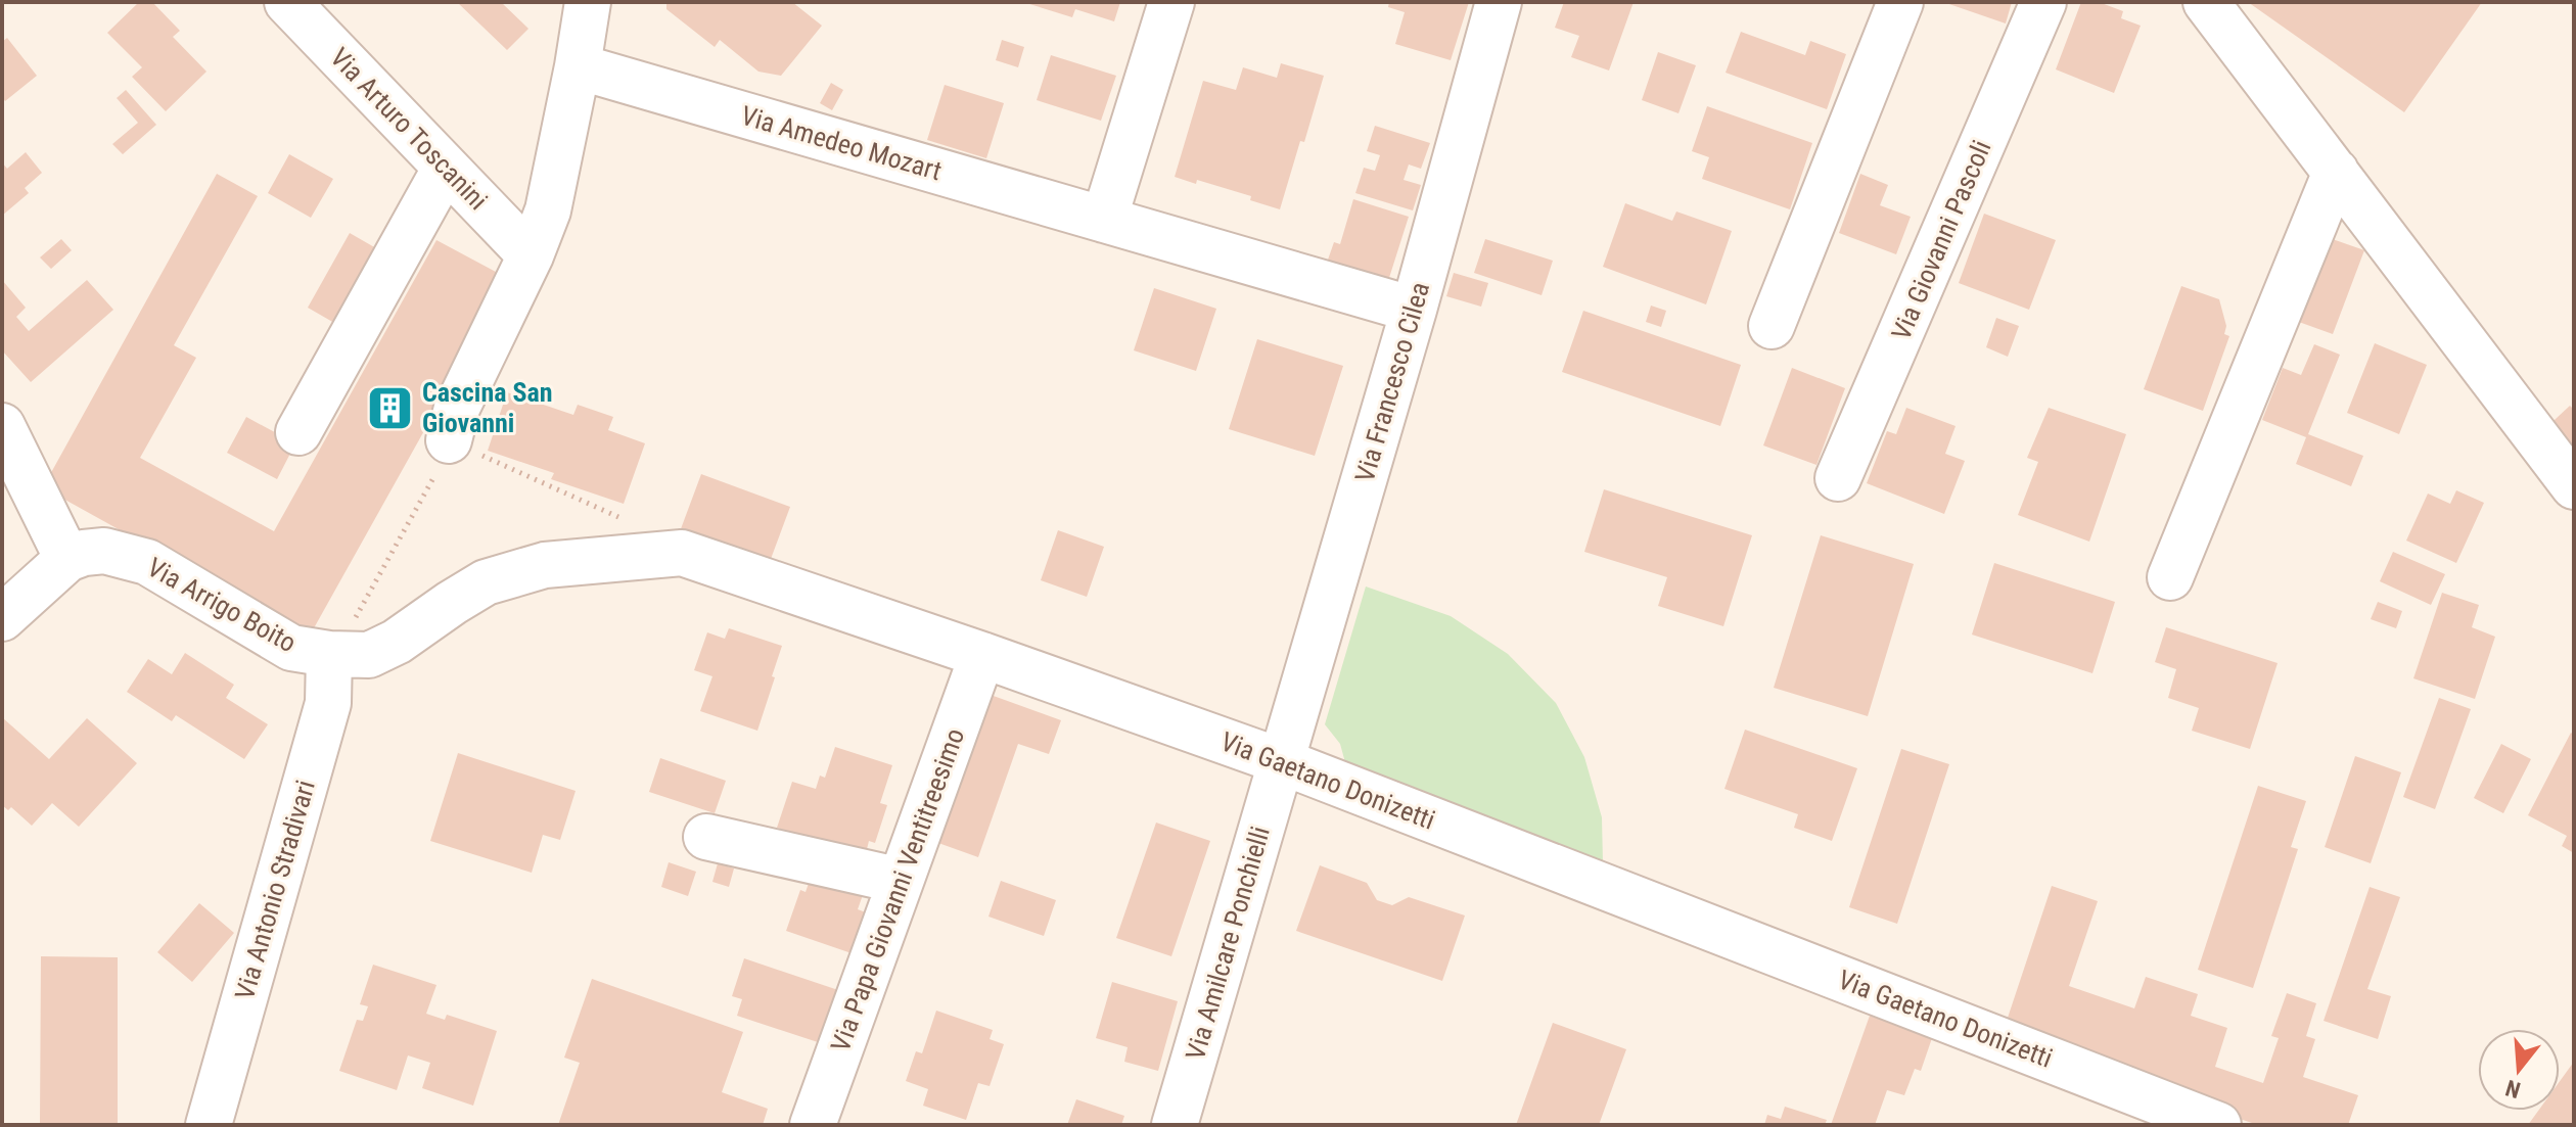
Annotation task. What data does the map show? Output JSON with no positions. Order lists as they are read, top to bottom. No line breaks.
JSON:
{"streets":{"street":["Via Arturo Toscanini","Via Amedeo Mozart","Via Giovanni Pascoli","Via Francesco Cilea","Via Arrigo Boito","Via Gaetano Donizetti","Via Antonio Stradivari","Via Papa Giovanni Ventitreesimo","Via Amilcare Ponchielli"]},"crossings":[["Via Amedeo Mozart","Via Francesco Cilea"],["Via Francesco Cilea","Via Gaetano Donizetti"],["Via Francesco Cilea","Via Amilcare Ponchielli"],["Via Arrigo Boito","Via Gaetano Donizetti"],["Via Arrigo Boito","Via Antonio Stradivari"],["Via Gaetano Donizetti","Via Antonio Stradivari"],["Via Gaetano Donizetti","Via Papa Giovanni Ventitreesimo"],["Via Gaetano Donizetti","Via Amilcare Ponchielli"]],"places":{"building":["Cascina San Giovanni"]},"north":"bottom"}
